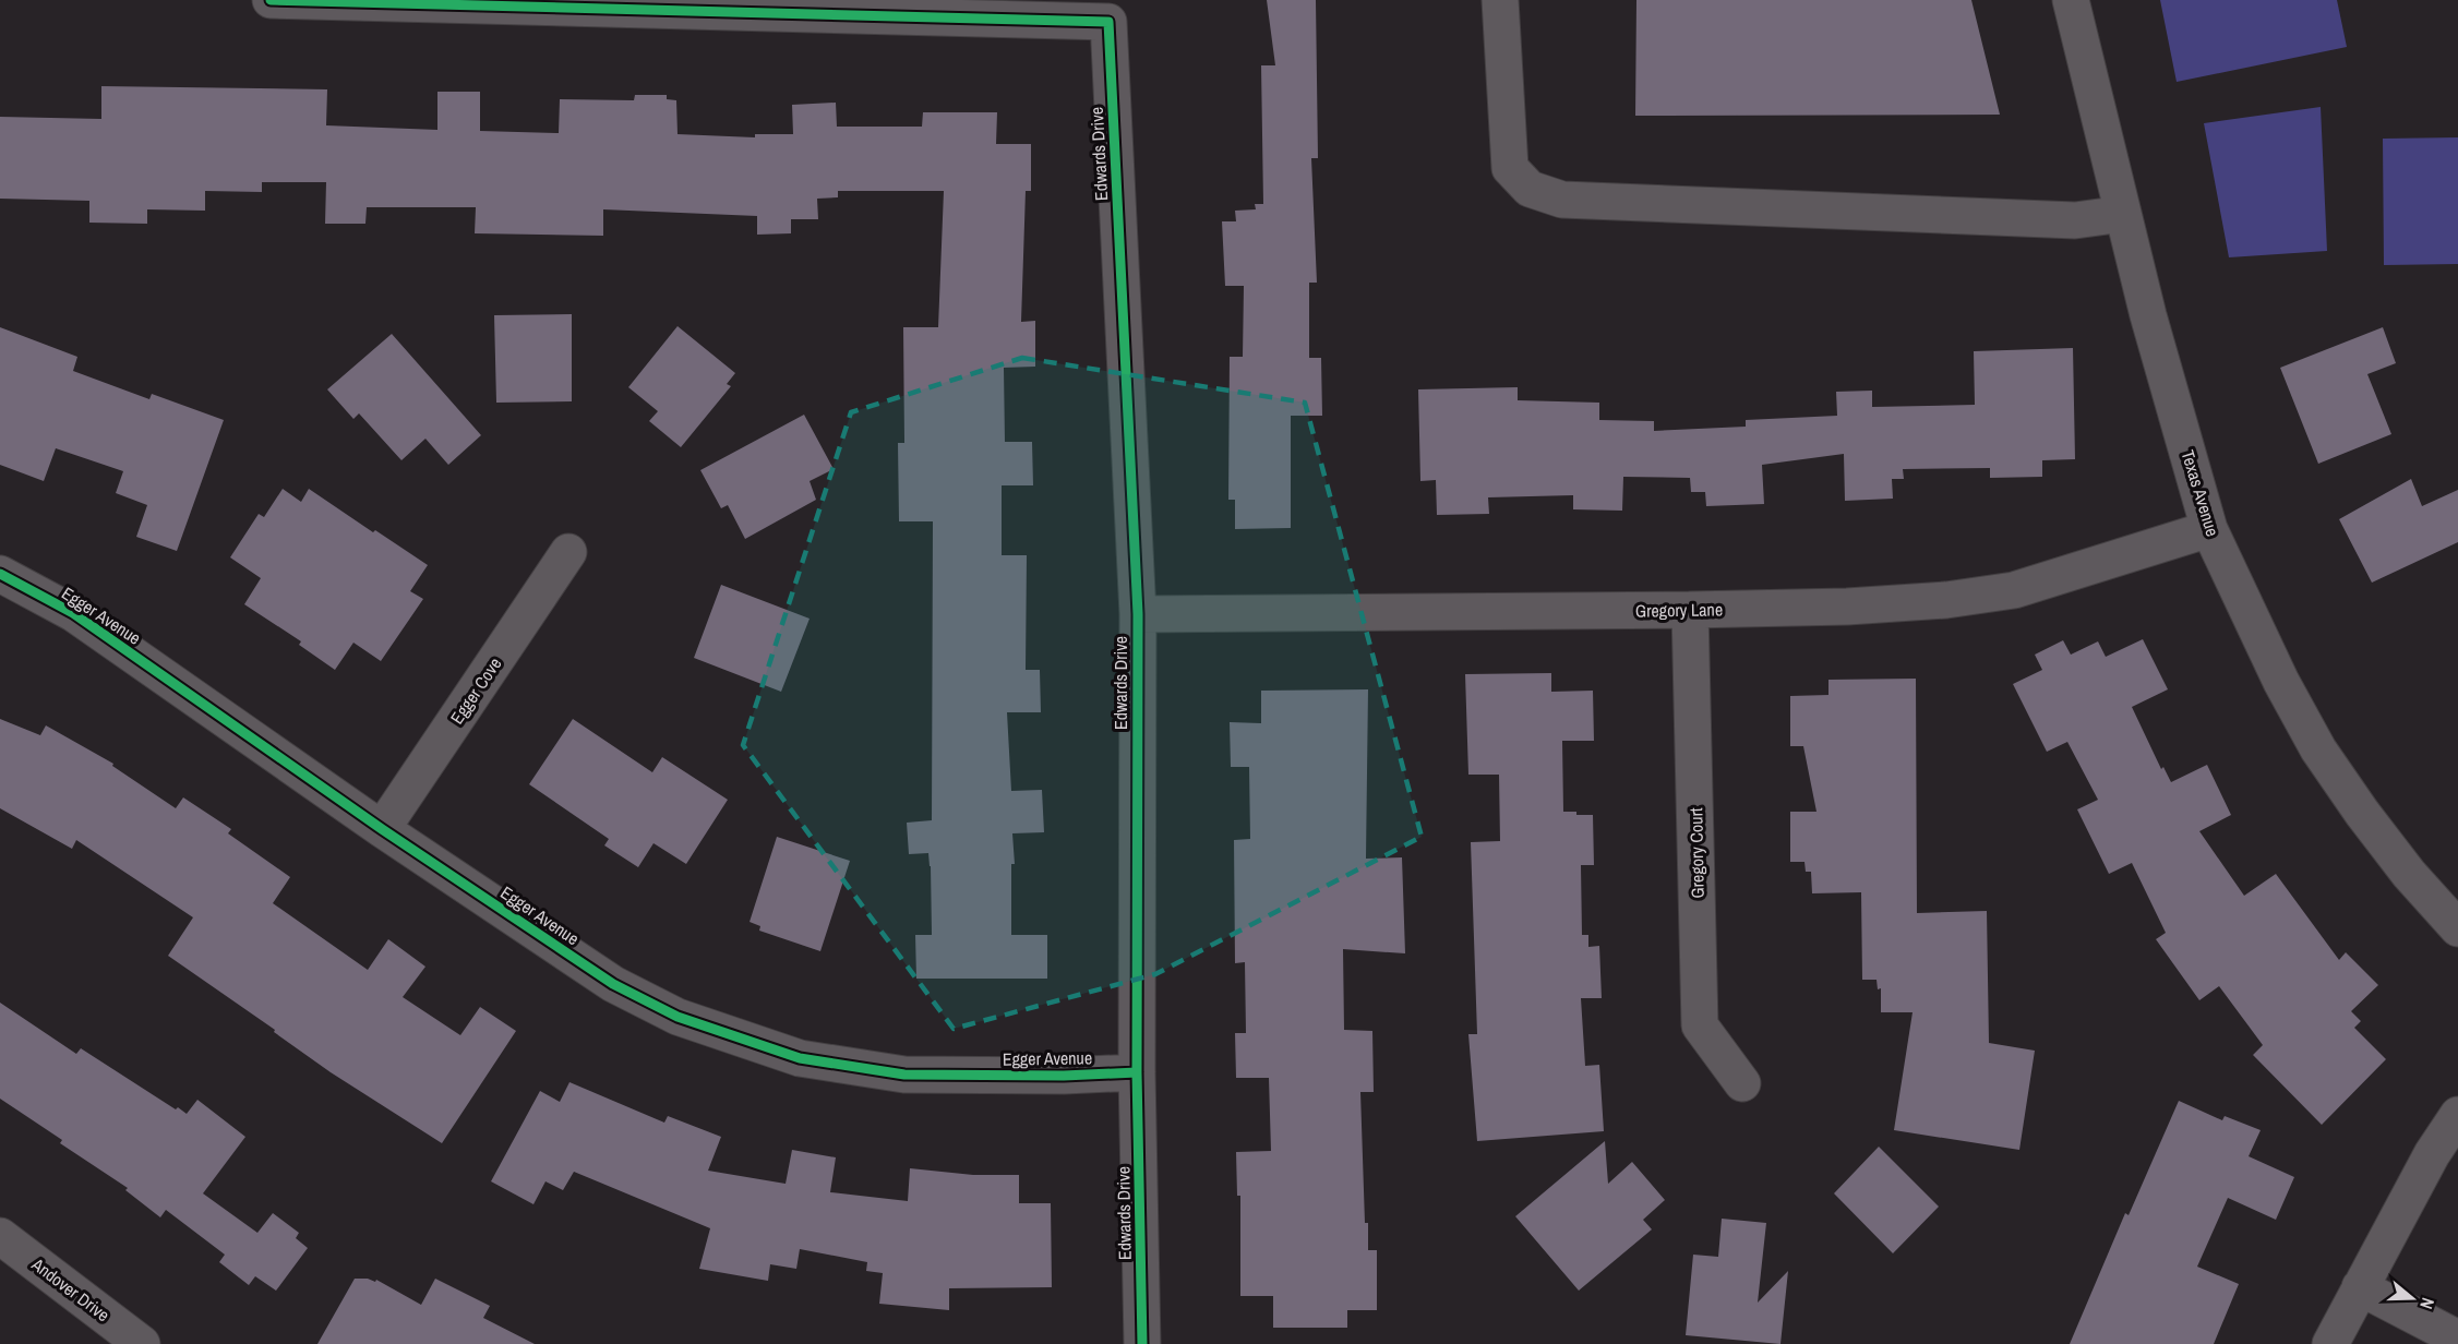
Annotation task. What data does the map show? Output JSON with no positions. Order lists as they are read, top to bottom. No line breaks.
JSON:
{"streets":{"street":["Edwards Drive","Texas Avenue","Gregory Lane","Egger Avenue","Egger Cove","Gregory Court","Andover Drive"]},"crossings":[["Edwards Drive","Gregory Lane"],["Edwards Drive","Egger Avenue"],["Texas Avenue","Gregory Lane"],["Gregory Lane","Gregory Court"],["Egger Avenue","Egger Cove"]],"north":"right"}
